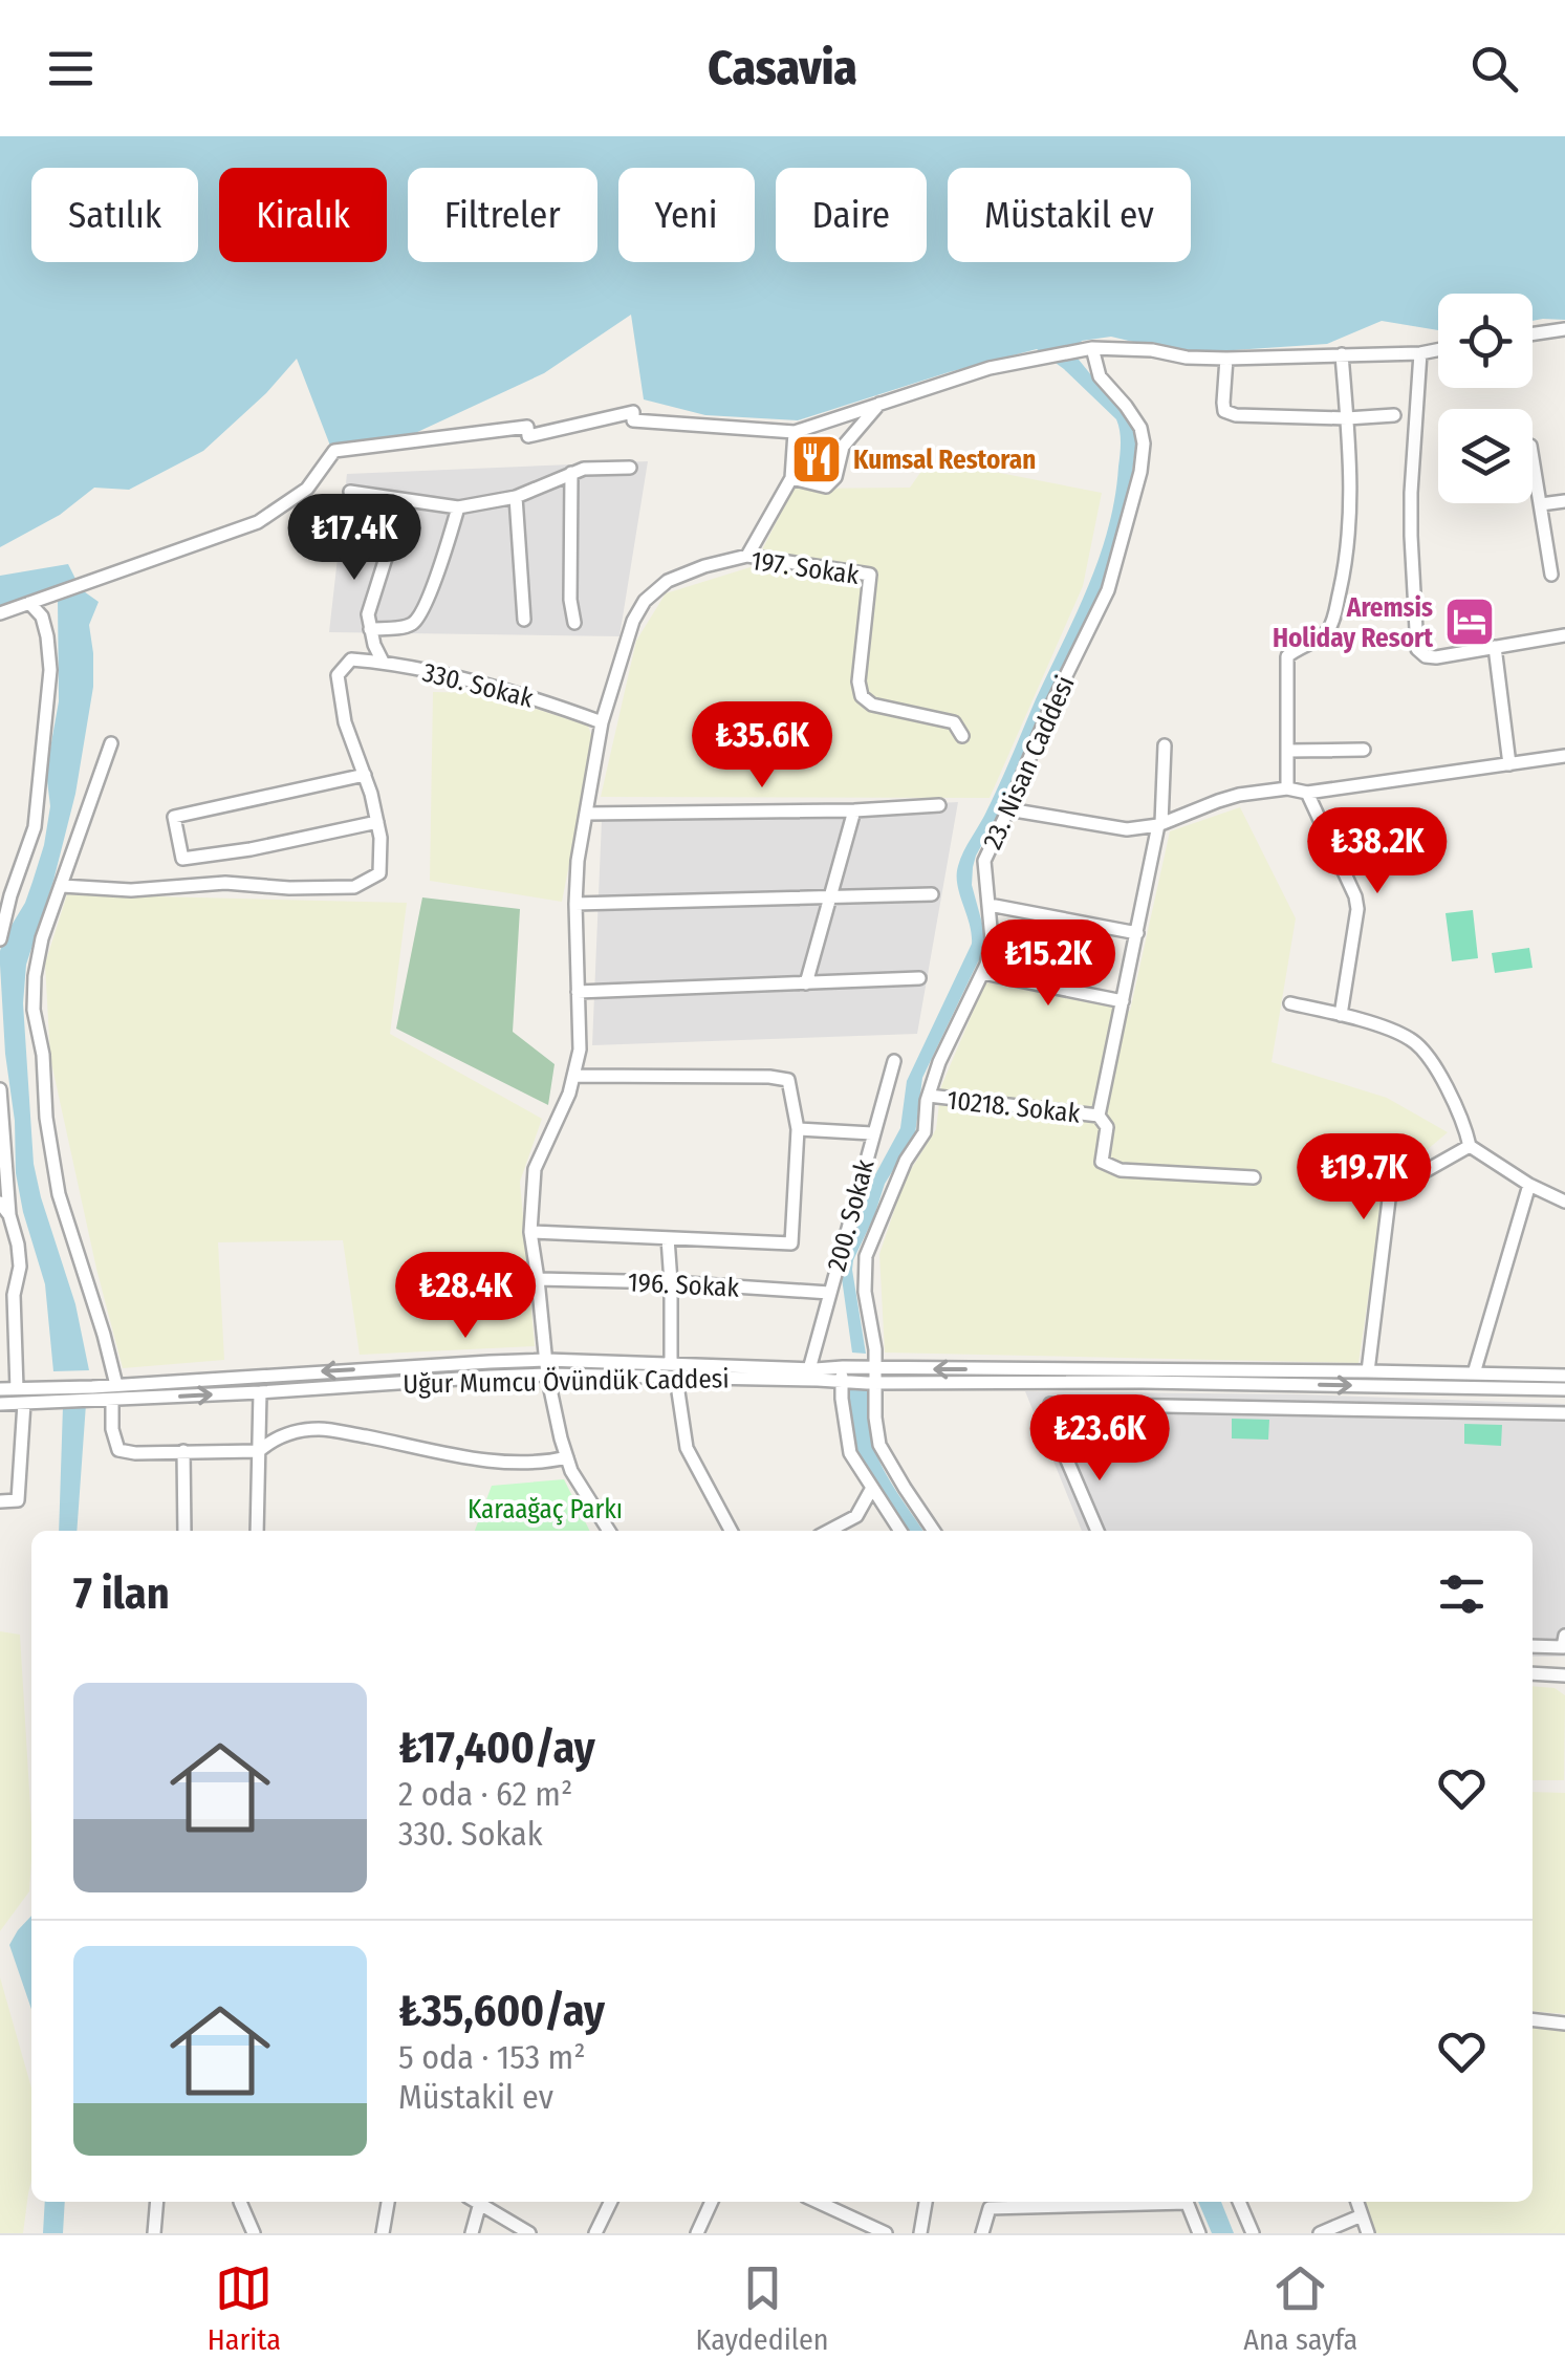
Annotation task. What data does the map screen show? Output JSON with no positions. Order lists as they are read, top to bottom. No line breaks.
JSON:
{"streets":{"street":["197. Sokak","330. Sokak","23. Nisan Caddesi","10218. Sokak","200. Sokak","196. Sokak","Uğur Mumcu Övündük Caddesi"]},"crossings":[["197. Sokak","330. Sokak"],["23. Nisan Caddesi","10218. Sokak"],["200. Sokak","196. Sokak"],["200. Sokak","Uğur Mumcu Övündük Caddesi"]],"parks":["Karaağaç Parkı"],"places":{"restaurant":["Kumsal Restoran"],"hotel":["Aremsis Holiday Resort"]},"page":{"header":"Casavia","chip":["Satılık","Kiralık","Filtreler","Yeni","Daire","Müstakil ev"],"price":["₺17.4K","₺35.6K","₺38.2K","₺15.2K","₺19.7K","₺28.4K","₺23.6K"],"heading":"7 ilan","list":[{"name":"₺17,400/ay","note":"2 oda · 62 m² · 330. Sokak"},{"name":"₺35,600/ay","note":"5 oda · 153 m² · Müstakil ev"}],"tabs":["Harita","Kaydedilen","Ana sayfa"]}}
